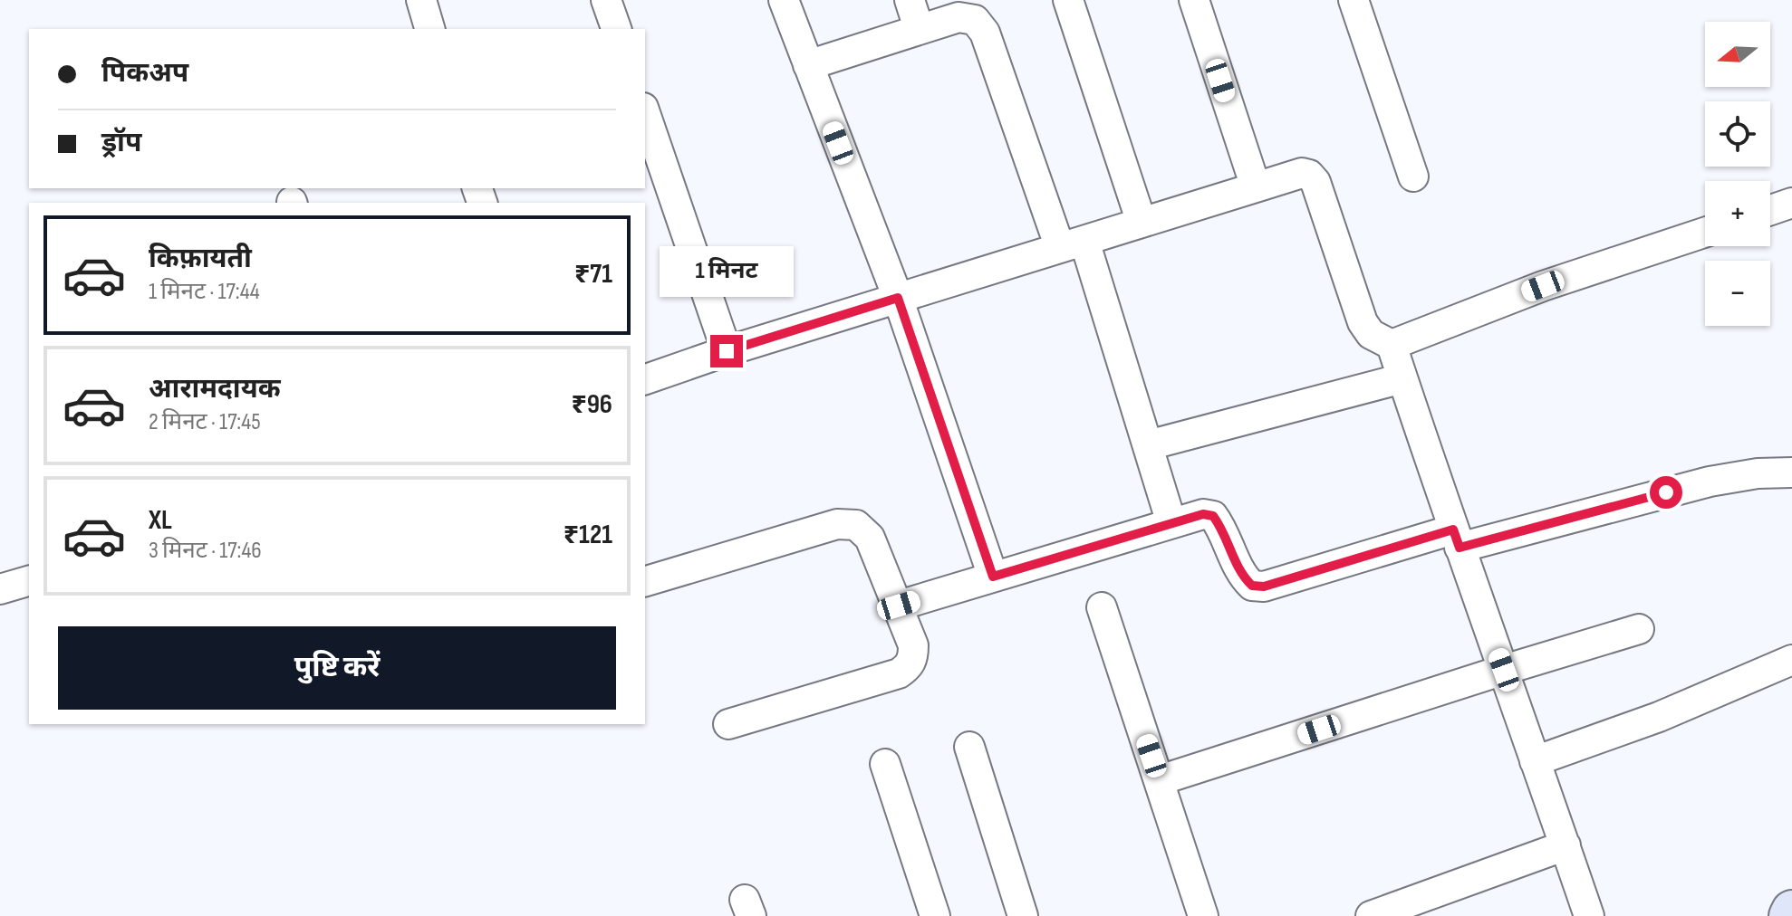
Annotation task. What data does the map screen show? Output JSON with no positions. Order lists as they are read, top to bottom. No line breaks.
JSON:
{"north":"left","page":{"map_buttons":["+","−"],"banner":["पिकअप","ड्रॉप"],"list":[{"name":"किफ़ायती","note":"1 मिनट · 17:44","value":"₹71"},{"name":"आरामदायक","note":"2 मिनट · 17:45","value":"₹96"},{"name":"XL","note":"3 मिनट · 17:46","value":"₹121"}],"bubble":"1 मिनट","buttons":"पुष्टि करें"}}
